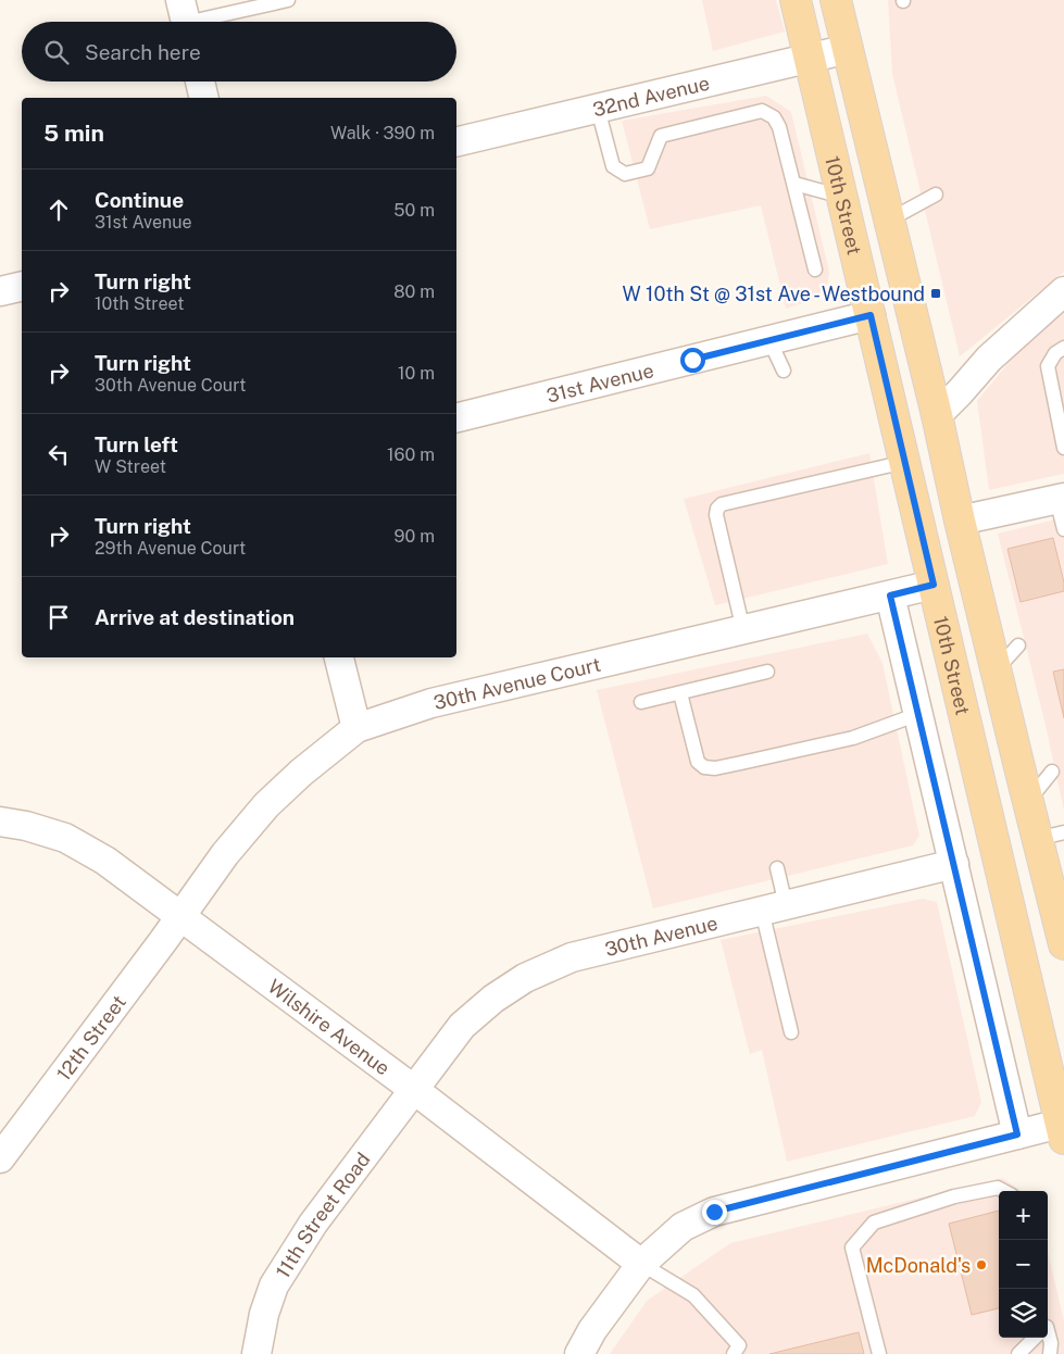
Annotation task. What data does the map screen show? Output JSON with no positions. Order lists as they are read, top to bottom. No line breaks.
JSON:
{"streets":{"main road":["10th Street"],"street":["32nd Avenue","31st Avenue","30th Avenue Court","30th Avenue","Wilshire Avenue","12th Street","11th Street Road"]},"crossings":[["32nd Avenue","10th Street"],["10th Street","31st Avenue"],["10th Street","30th Avenue Court"],["30th Avenue Court","Wilshire Avenue"],["30th Avenue Court","12th Street"],["30th Avenue","Wilshire Avenue"],["30th Avenue","11th Street Road"],["Wilshire Avenue","12th Street"],["Wilshire Avenue","11th Street Road"]],"places":{"transit":["W 10th St @ 31st Ave - Westbound"],"other":["McDonald's"]},"page":{"search":"Search here","heading":["5 min","Walk · 390 m"],"list":[["Continue","31st Avenue","50 m"],["Turn right","10th Street","80 m"],["Turn right","30th Avenue Court","10 m"],["Turn left","W Street","160 m"],["Turn right","29th Avenue Court","90 m"],"Arrive at destination"],"map_buttons":["+","−"]}}
